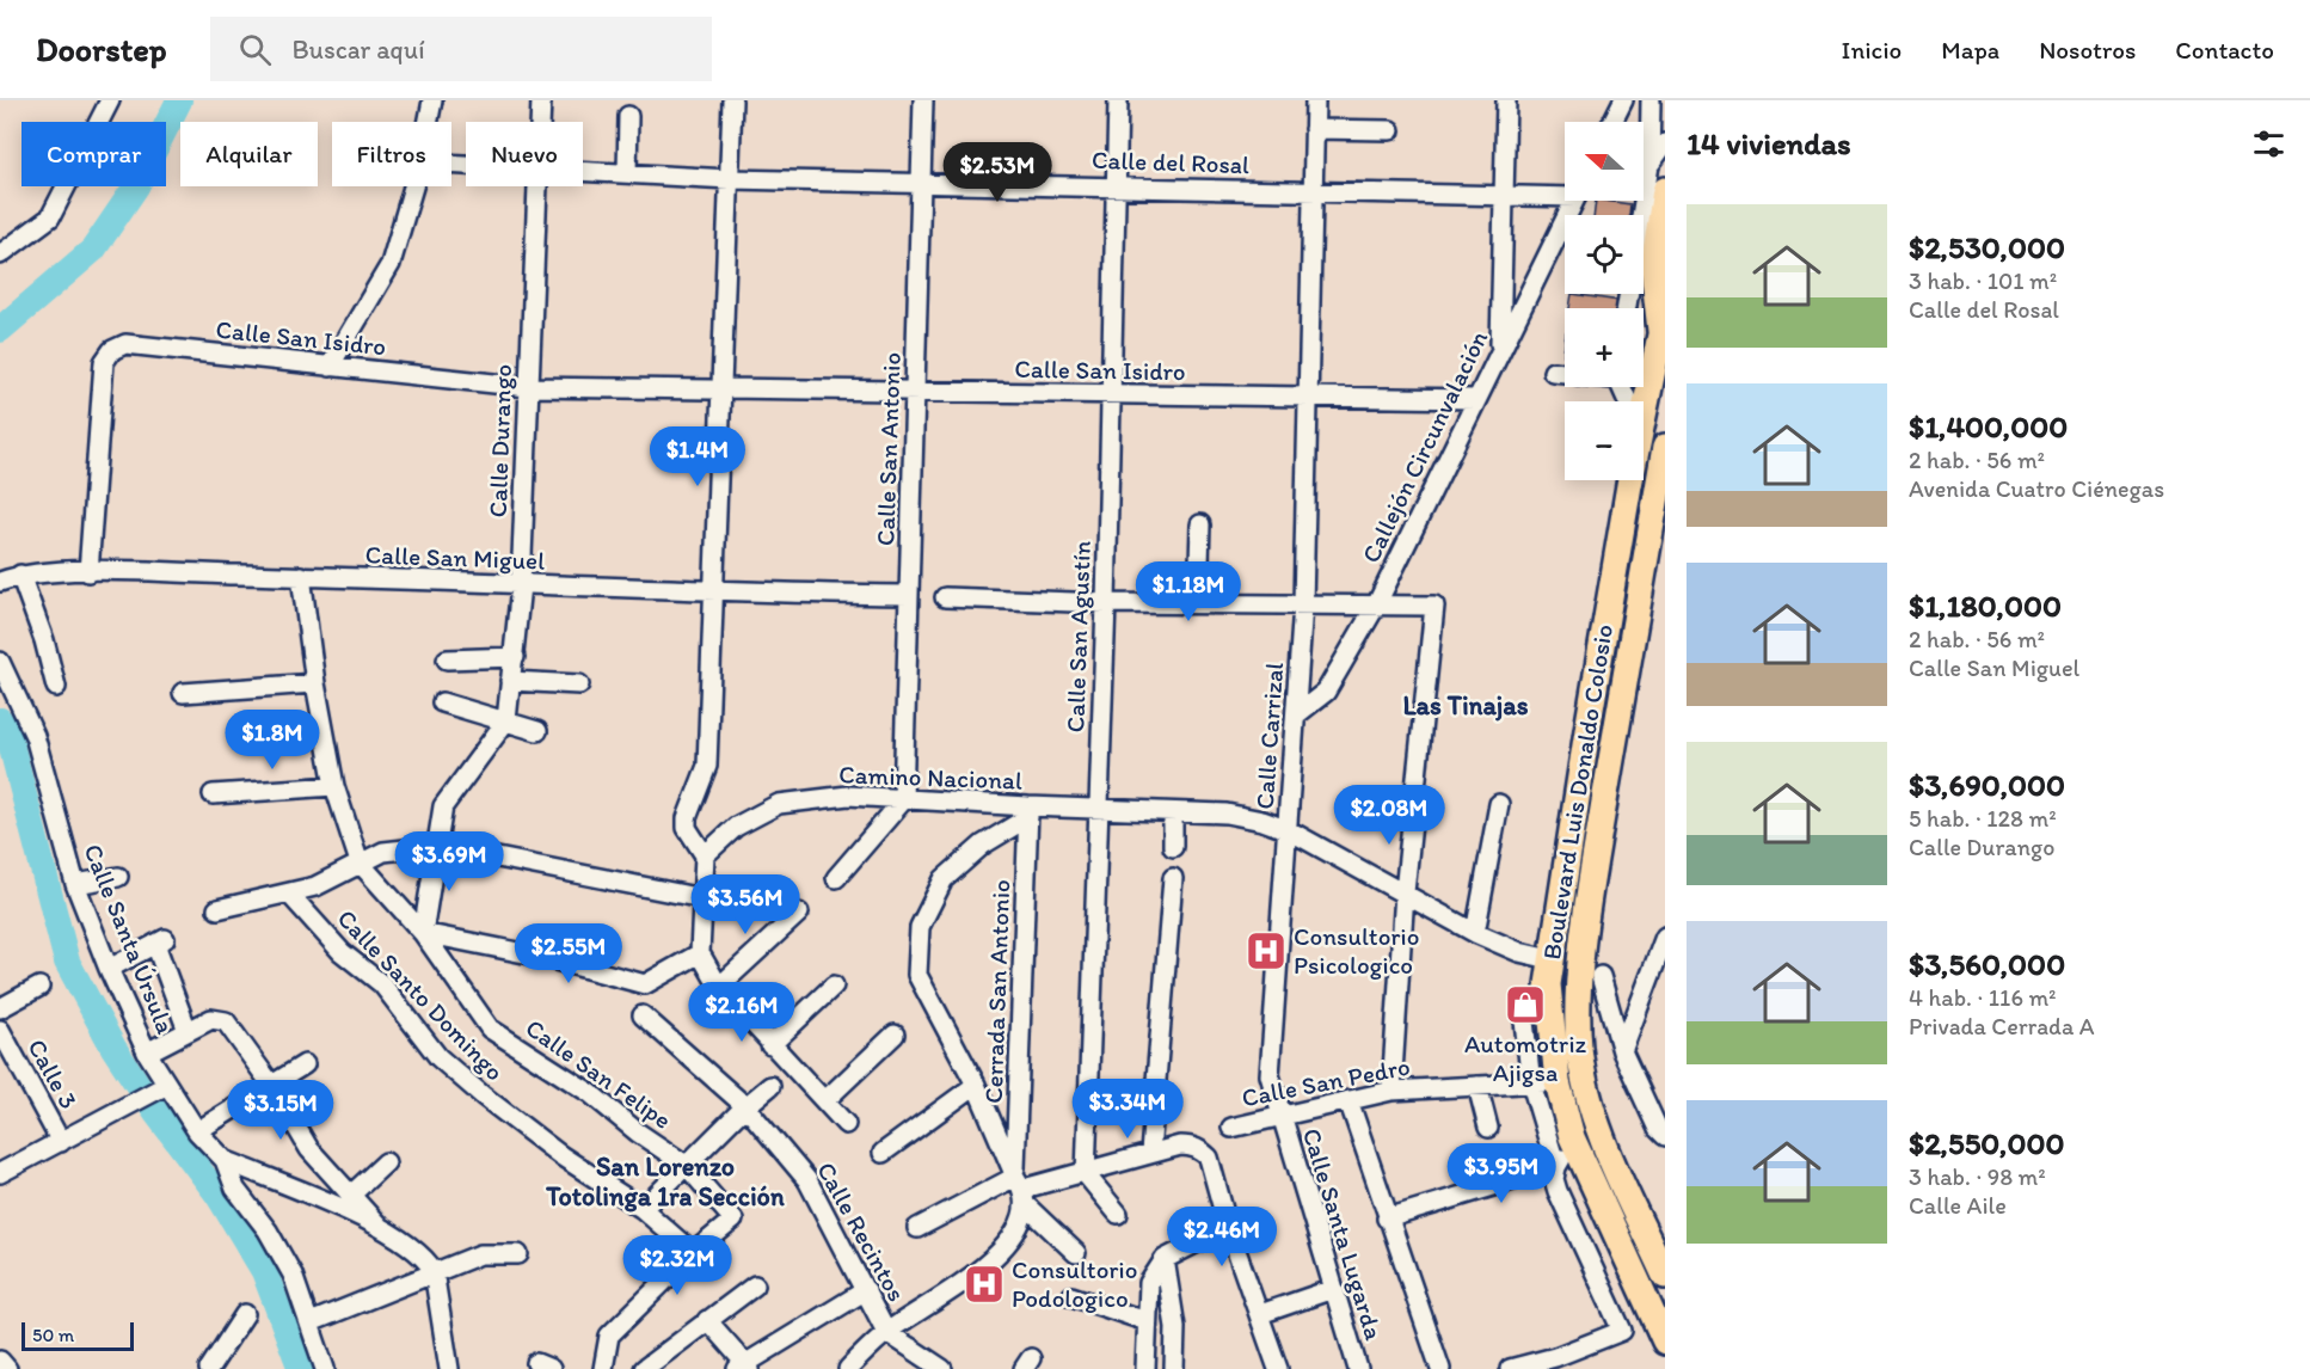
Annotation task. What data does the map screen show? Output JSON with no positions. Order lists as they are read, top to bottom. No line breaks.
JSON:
{"streets":{"highway":["Boulevard Luis Donaldo Colosio"],"street":["Calle del Rosal","Calle San Isidro","Calle Durango","Callejón Circunvalación","Calle San Antonio","Calle San Miguel","Calle San Agustín","Calle Carrizal","Camino Nacional","Calle Santa Úrsula","Cerrada San Antonio","Calle Santo Domingo","Calle 3","Calle San Felipe","Calle San Pedro","Calle Recintos","Calle Santa Lugarda"]},"crossings":[["Calle del Rosal","Calle San Antonio"],["Calle del Rosal","Calle San Agustín"],["Calle del Rosal","Calle Carrizal"],["Calle San Isidro","Calle Durango"],["Calle San Isidro","Callejón Circunvalación"],["Calle San Isidro","Calle San Antonio"],["Calle San Isidro","Calle San Miguel"],["Calle San Isidro","Calle San Agustín"],["Calle San Isidro","Calle Carrizal"],["Calle Durango","Calle San Miguel"],["Callejón Circunvalación","Calle Carrizal"],["Calle San Antonio","Calle San Miguel"],["Calle San Antonio","Camino Nacional"],["Calle San Agustín","Camino Nacional"],["Calle Carrizal","Camino Nacional"],["Calle Carrizal","Calle San Pedro"],["Calle Carrizal","Calle Santa Lugarda"],["Camino Nacional","Boulevard Luis Donaldo Colosio"],["Camino Nacional","Cerrada San Antonio"],["Boulevard Luis Donaldo Colosio","Calle San Pedro"],["Calle Santo Domingo","Calle San Felipe"],["Calle San Pedro","Calle Santa Lugarda"]],"districts":["Las Tinajas","San Lorenzo Totolinga 1ra Sección"],"places":{"hospital":["Consultorio Psicologico","Consultorio Podologico"],"shop":["Automotriz Ajigsa"]},"scale_bar":"50 m","north":"left","page":{"header":"Doorstep","search":"Buscar aquí","nav":["Inicio","Mapa","Nosotros","Contacto"],"heading":"14 viviendas","map_buttons":["+","−"],"chip":["Comprar","Alquilar","Filtros","Nuevo"],"price":["$2.53M","$1.4M","$1.18M","$1.8M","$2.08M","$3.69M","$3.56M","$2.55M","$2.16M","$3.34M","$3.15M","$3.95M","$2.46M","$2.32M"],"list":[{"name":"$2,530,000","note":"3 hab. · 101 m² · Calle del Rosal"},{"name":"$1,400,000","note":"2 hab. · 56 m² · Avenida Cuatro Ciénegas"},{"name":"$1,180,000","note":"2 hab. · 56 m² · Calle San Miguel"},{"name":"$3,690,000","note":"5 hab. · 128 m² · Calle Durango"},{"name":"$3,560,000","note":"4 hab. · 116 m² · Privada Cerrada A"},{"name":"$2,550,000","note":"3 hab. · 98 m² · Calle Aile"}],"scale":"50 m"}}
